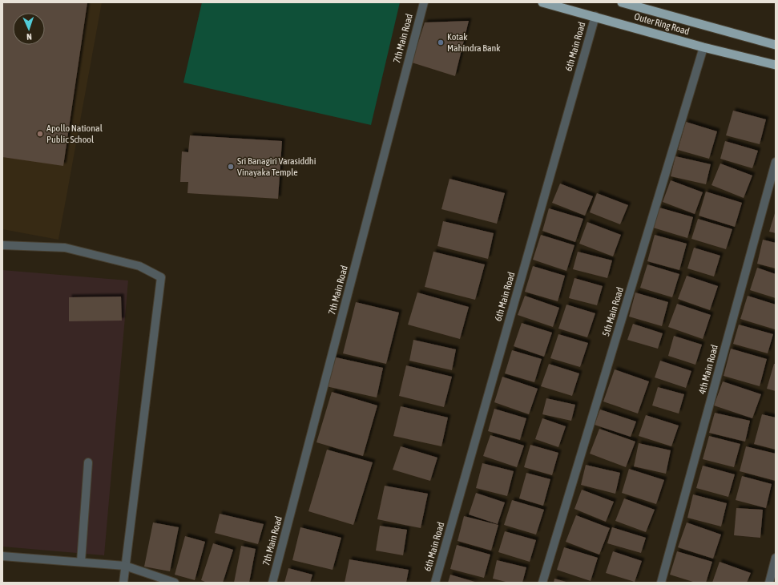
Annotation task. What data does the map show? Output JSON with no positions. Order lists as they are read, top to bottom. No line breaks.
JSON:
{"streets":{"highway":["Outer Ring Road"],"street":["7th Main Road","6th Main Road","5th Main Road","4th Main Road"]},"crossings":[["Outer Ring Road","6th Main Road"],["Outer Ring Road","5th Main Road"]],"places":["Kotak Mahindra Bank","Apollo National Public School","Sri Banagiri Varasiddhi Vinayaka Temple"],"north":"bottom"}
